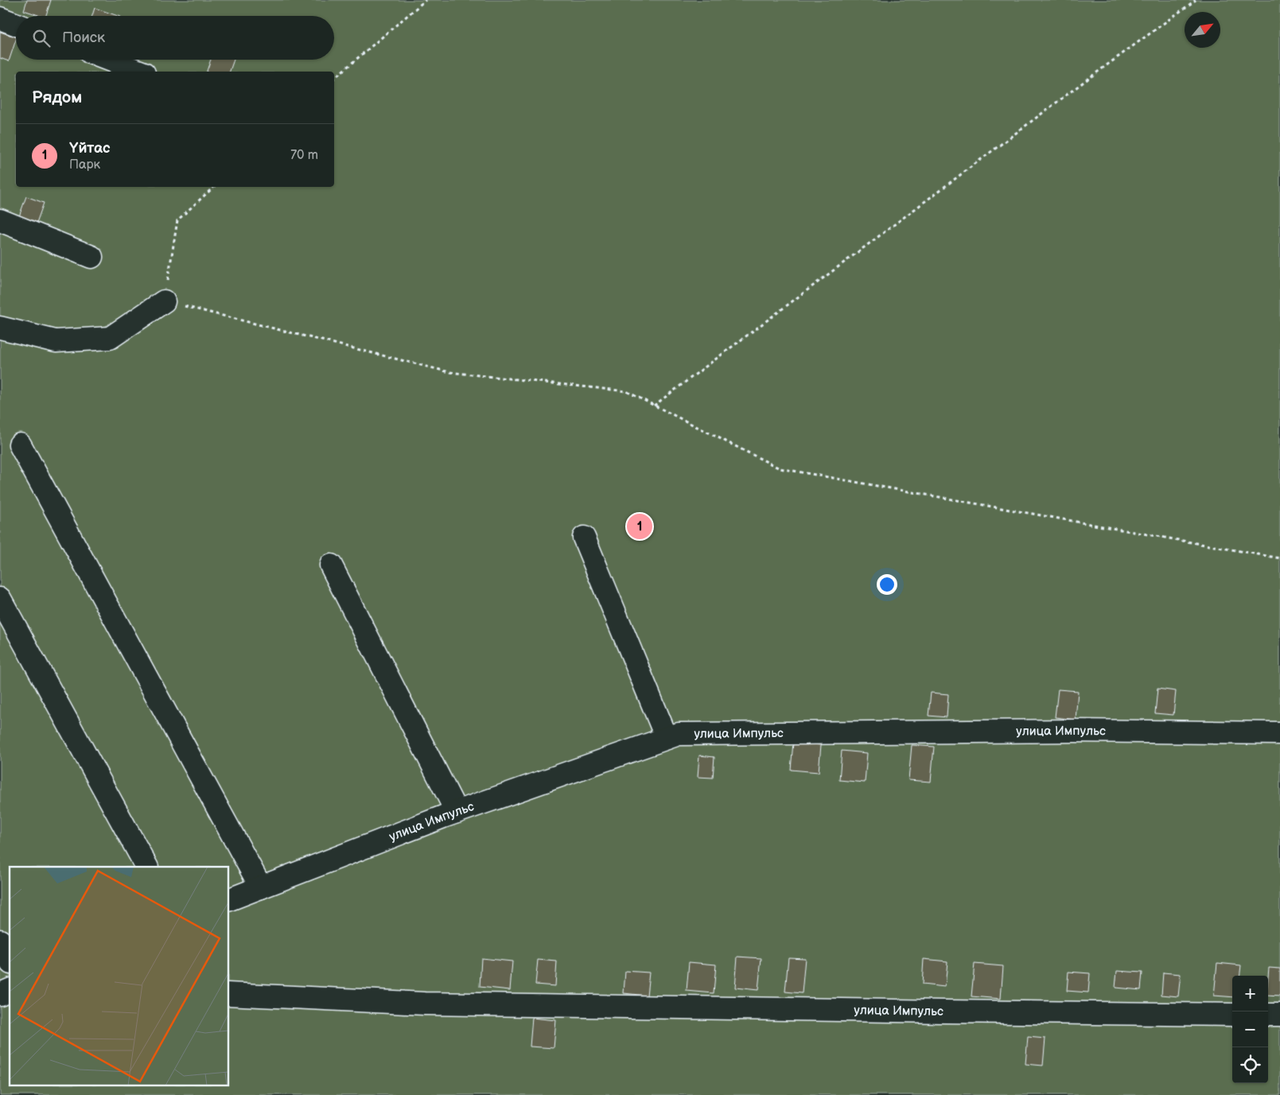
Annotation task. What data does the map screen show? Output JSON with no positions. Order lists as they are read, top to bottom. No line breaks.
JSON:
{"streets":{"street":["улица Импульс"]},"north":"top right","page":{"search":"Поиск","heading":"Рядом","list":[{"mark":"1","name":"Үйтас","note":"Парк","value":"70 m"}],"pins":"1","map_buttons":["+","−"]}}
